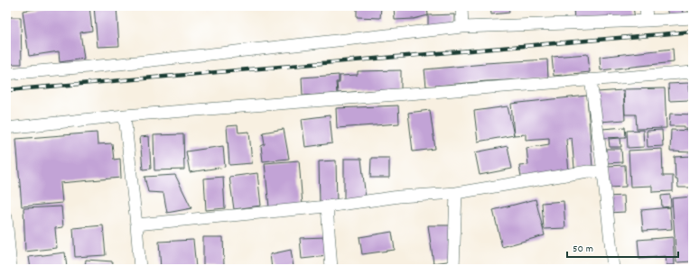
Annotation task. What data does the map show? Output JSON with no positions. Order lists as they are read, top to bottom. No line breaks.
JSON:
{"scale_bar":"50 m"}
